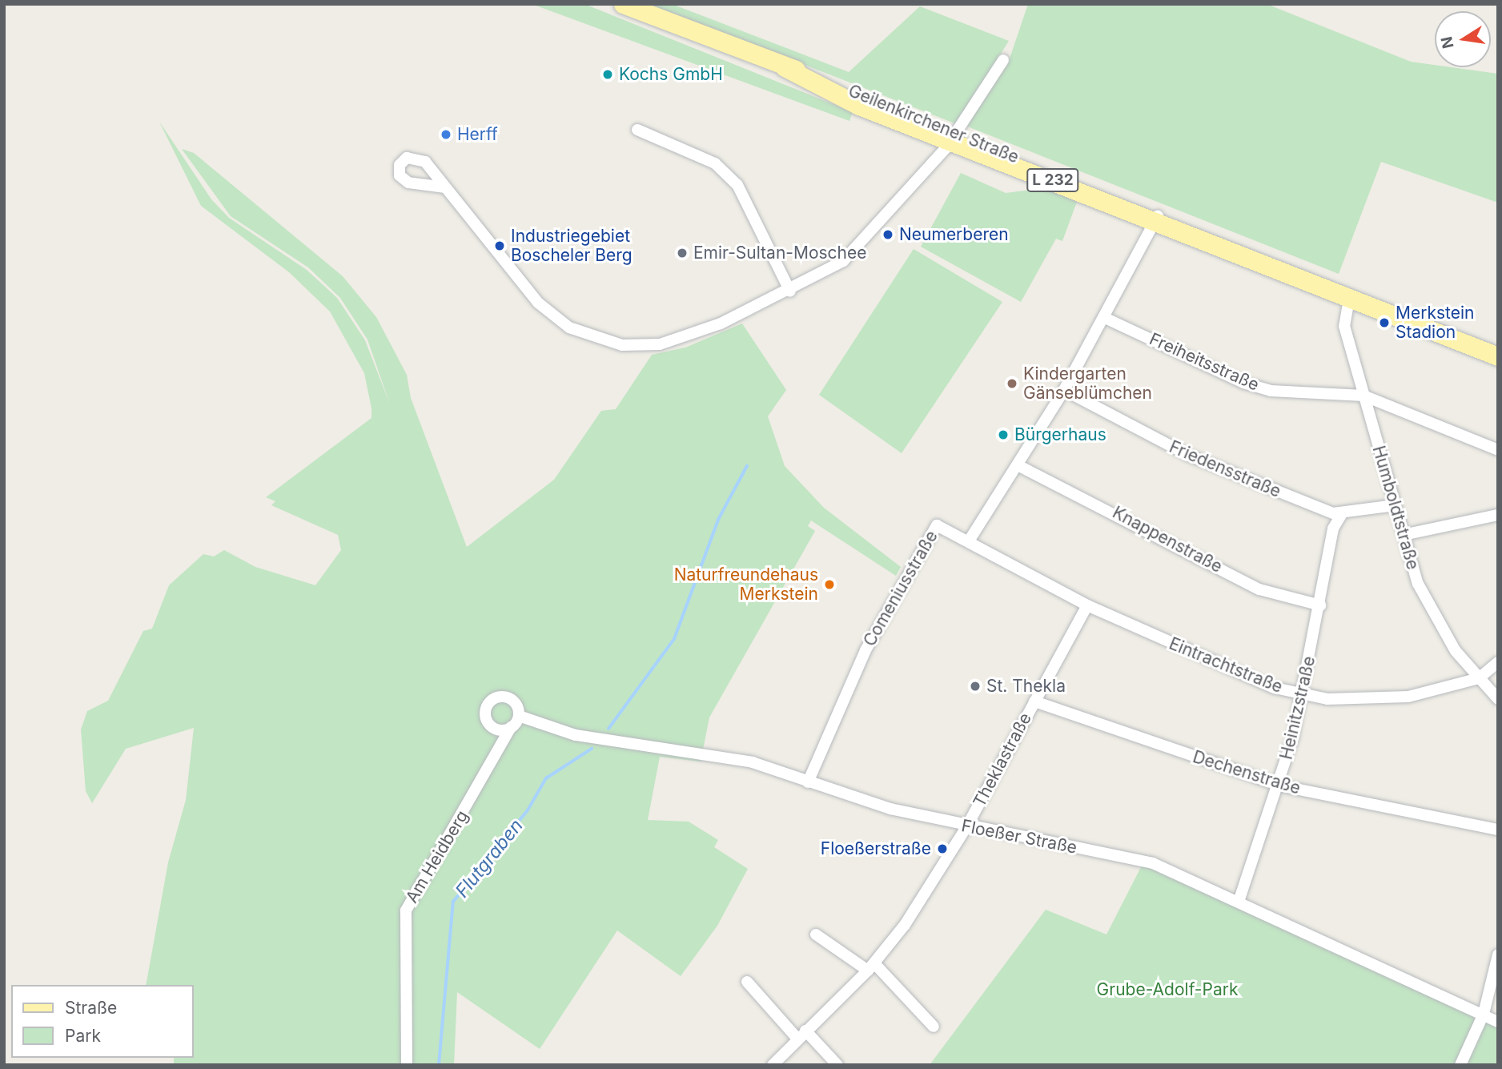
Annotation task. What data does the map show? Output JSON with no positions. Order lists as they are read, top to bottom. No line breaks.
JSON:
{"streets":{"main road":["Geilenkirchener Straße","L 232"],"street":["Freiheitsstraße","Friedensstraße","Humboldtstraße","Knappenstraße","Comeniusstraße","Eintrachtstraße","Heinitzstraße","Theklastraße","Dechenstraße","Floeßer Straße","Am Heidberg"]},"crossings":[["Geilenkirchener Straße","Humboldtstraße"],["Freiheitsstraße","Humboldtstraße"],["Friedensstraße","Heinitzstraße"],["Humboldtstraße","Eintrachtstraße"],["Knappenstraße","Heinitzstraße"],["Comeniusstraße","Eintrachtstraße"],["Comeniusstraße","Floeßer Straße"],["Eintrachtstraße","Heinitzstraße"],["Eintrachtstraße","Theklastraße"],["Heinitzstraße","Dechenstraße"],["Heinitzstraße","Floeßer Straße"],["Theklastraße","Dechenstraße"],["Theklastraße","Floeßer Straße"],["Floeßer Straße","Am Heidberg"]],"water":["Flutgraben"],"parks":["Grube-Adolf-Park"],"places":["Kochs GmbH","Herff","Neumerberen","Industriegebiet Boscheler Berg","Emir-Sultan-Moschee","Merkstein Stadion","Kindergarten Gänseblümchen","Bürgerhaus","Naturfreundehaus Merkstein","St. Thekla","Floeßerstraße"],"legend":["Straße","Park"],"north":"left"}
